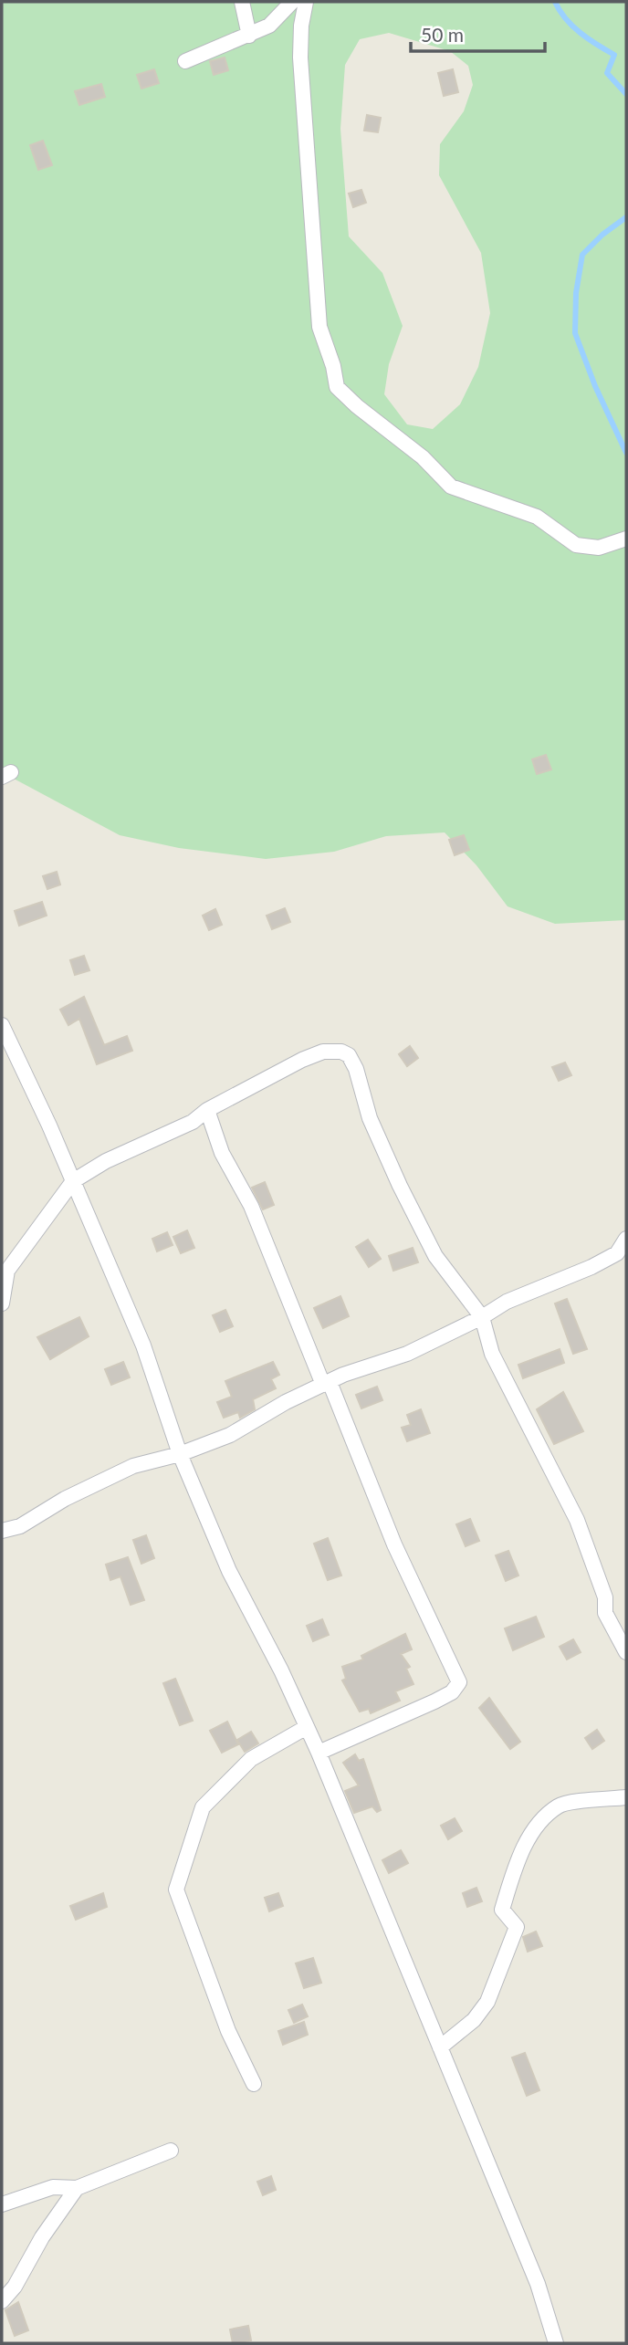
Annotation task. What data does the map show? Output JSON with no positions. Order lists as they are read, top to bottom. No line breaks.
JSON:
{"scale_bar":"50 m"}
